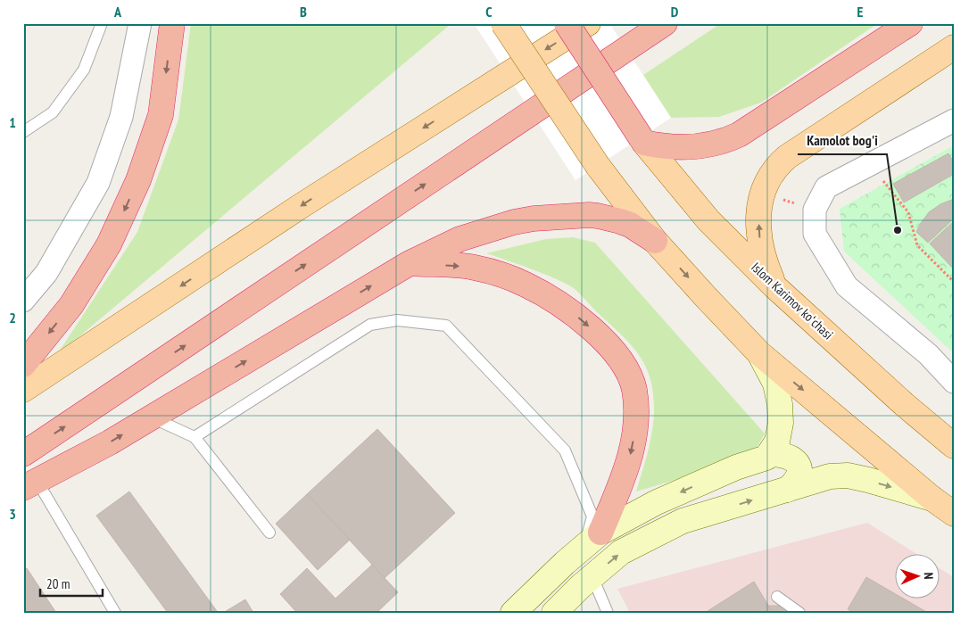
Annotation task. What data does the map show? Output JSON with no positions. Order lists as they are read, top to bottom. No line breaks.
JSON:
{"streets":{"highway":["Islom Karimov koʻchasi"]},"places":["Kamolot bog'i"],"scale_bar":"20 m","north":"right","grid":{"columns":["A","B","C","D","E"],"rows":["1","2","3"]}}
